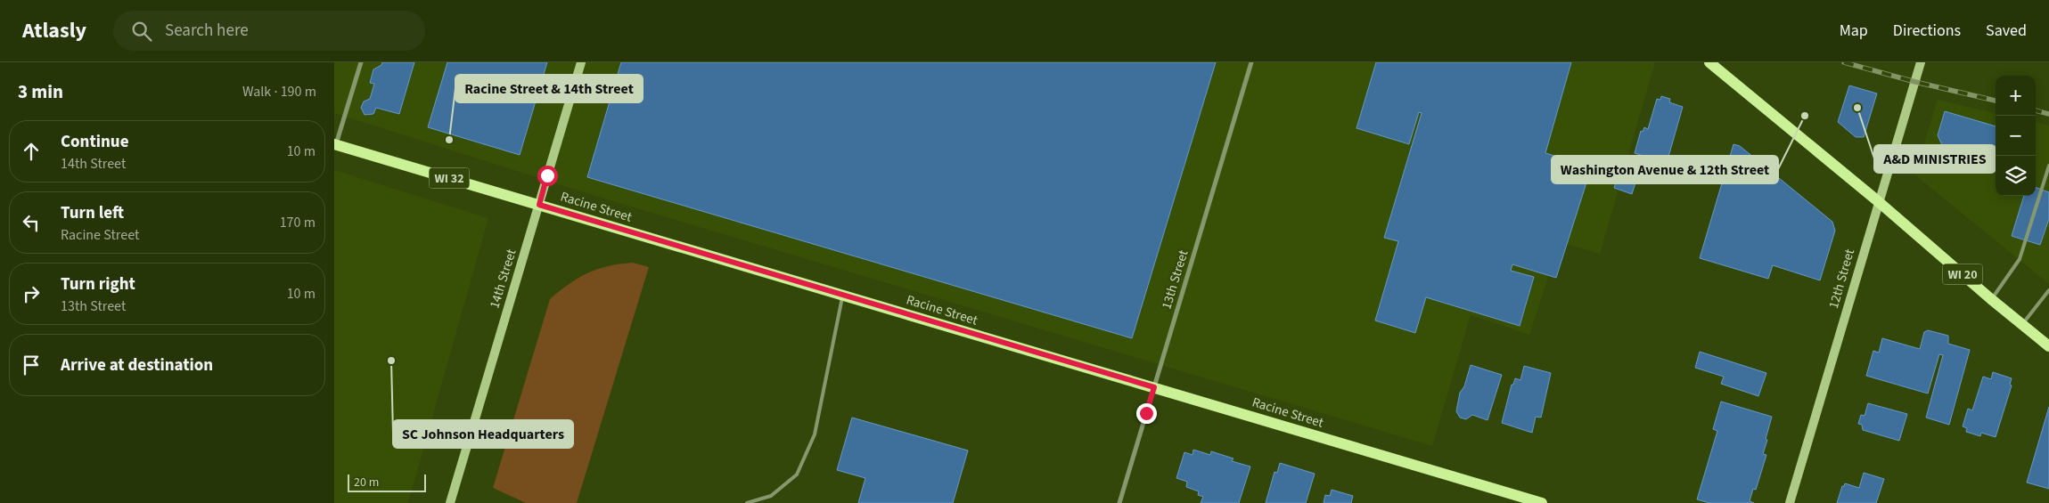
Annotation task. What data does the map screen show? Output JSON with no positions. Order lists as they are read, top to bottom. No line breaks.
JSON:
{"streets":{"main road":["WI 32","Racine Street","WI 20","14th Street","12th Street"],"street":["13th Street"]},"crossings":[["Racine Street","14th Street"],["Racine Street","13th Street"],["WI 20","12th Street"]],"places":["A&D MINISTRIES","Washington Avenue & 12th Street","Racine Street & 14th Street","SC Johnson Headquarters"],"scale_bar":"20 m","page":{"header":"Atlasly","search":"Search here","nav":["Map","Directions","Saved"],"heading":["3 min","Walk · 190 m"],"map_buttons":["+","−"],"list":[["Continue","14th Street","10 m"],["Turn left","Racine Street","170 m"],["Turn right","13th Street","10 m"],"Arrive at destination"],"scale":"20 m"}}
